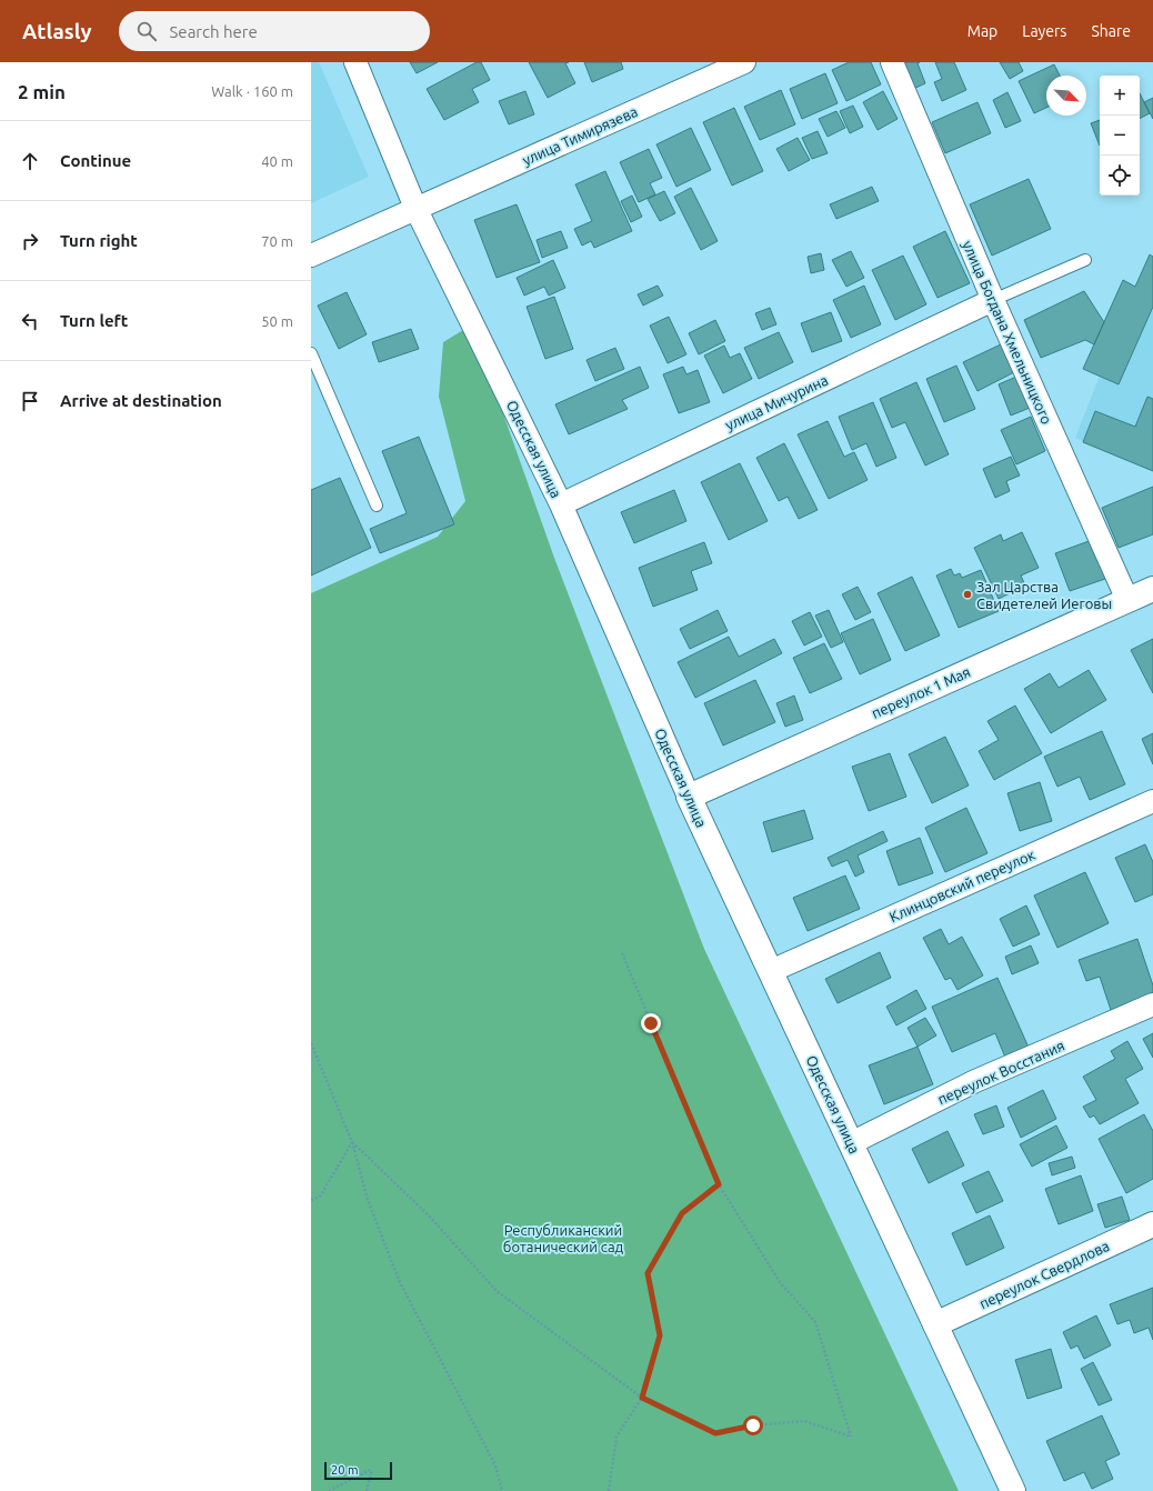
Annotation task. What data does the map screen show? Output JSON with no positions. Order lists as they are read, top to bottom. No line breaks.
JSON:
{"streets":{"street":["улица Тимирязева","улица Богдана Хмельницкого","улица Мичурина","Одесская улица","переулок 1 Мая","Клинцовский переулок","переулок Восстания","переулок Свердлова"]},"crossings":[["улица Тимирязева","Одесская улица"],["улица Богдана Хмельницкого","улица Мичурина"],["улица Богдана Хмельницкого","переулок 1 Мая"],["улица Мичурина","Одесская улица"],["Одесская улица","переулок 1 Мая"],["Одесская улица","Клинцовский переулок"],["Одесская улица","переулок Восстания"],["Одесская улица","переулок Свердлова"]],"parks":["Республиканский ботанический сад"],"places":["Зал Царства Свидетелей Иеговы"],"scale_bar":"20 m","north":"bottom right","page":{"header":"Atlasly","search":"Search here","nav":["Map","Layers","Share"],"heading":["2 min","Walk · 160 m"],"map_buttons":["+","−"],"list":[["Continue","40 m"],["Turn right","70 m"],["Turn left","50 m"],"Arrive at destination"],"scale":"20 m"}}
